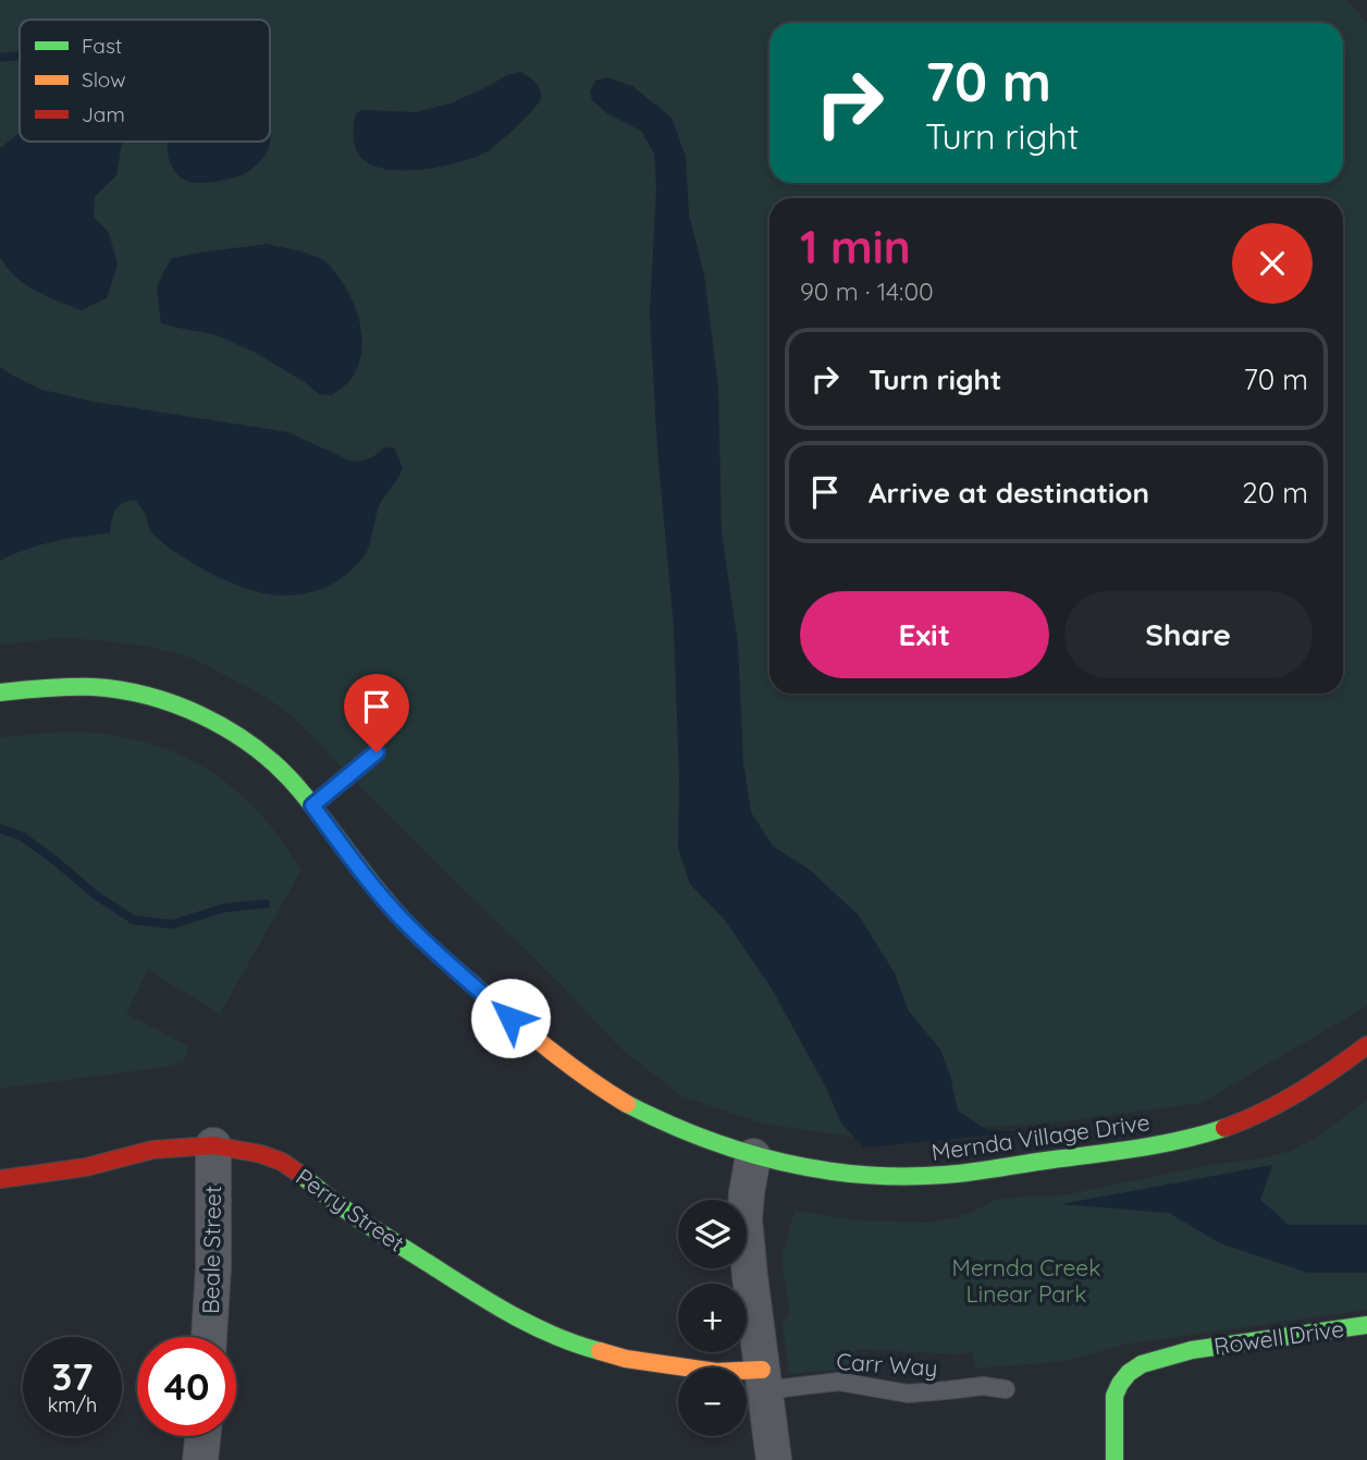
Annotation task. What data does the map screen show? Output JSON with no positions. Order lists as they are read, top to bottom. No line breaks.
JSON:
{"streets":{"street":["Mernda Village Drive","Perry Street","Beale Street","Rowell Drive"],"lane":["Carr Way"]},"crossings":[["Perry Street","Beale Street"],["Perry Street","Carr Way"]],"parks":["Mernda Creek Linear Park"],"legend":["Fast","Slow","Jam"],"page":{"turn":["70 m","Turn right"],"heading":["1 min","90 m · 14:00"],"list":[{"name":"Turn right","value":"70 m"},{"name":"Arrive at destination","value":"20 m"}],"buttons":["Exit","Share"],"map_buttons":["+","−"],"speed":"37 km/h","limit":"40"}}
